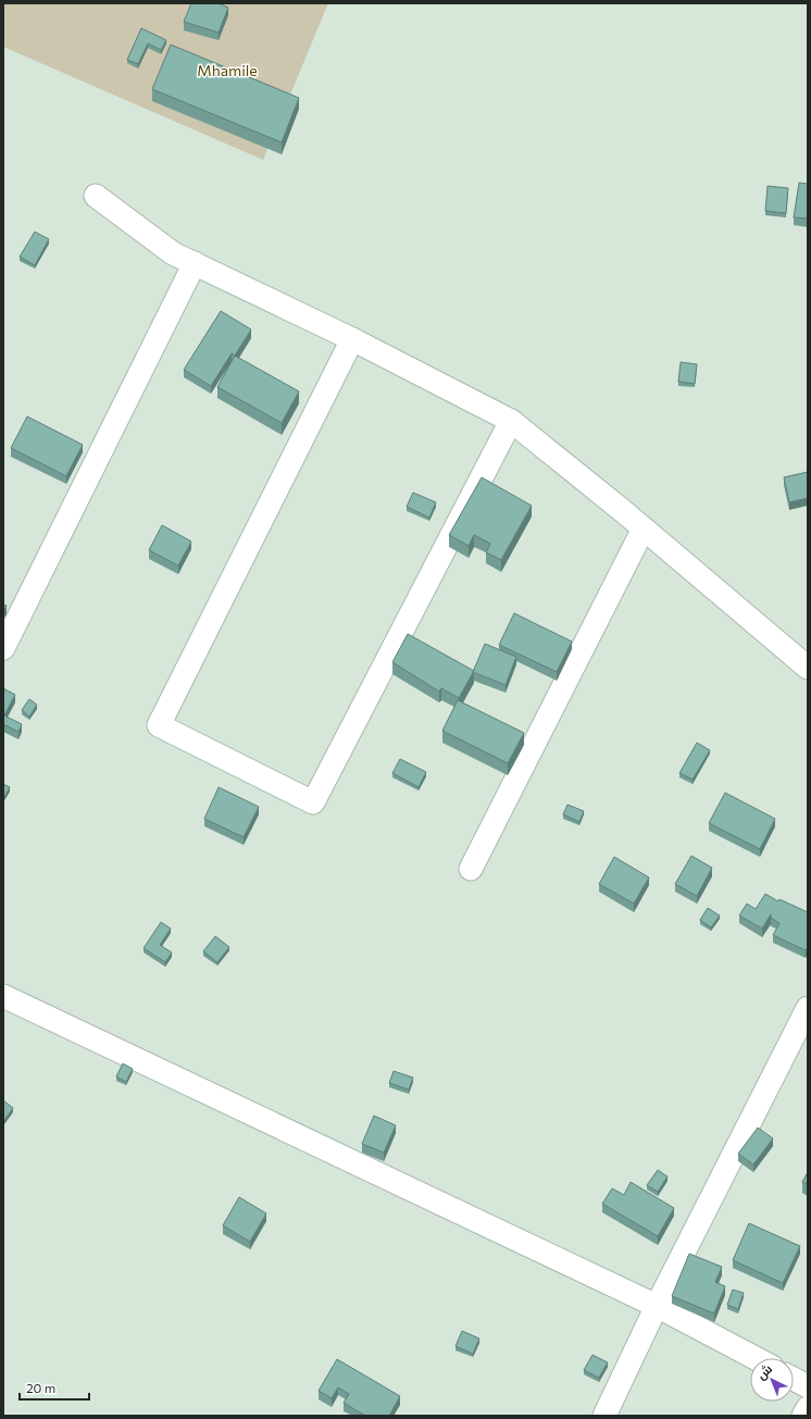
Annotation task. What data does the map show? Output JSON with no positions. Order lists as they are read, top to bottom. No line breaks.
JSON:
{"parks":["Mhamile"],"scale_bar":"20 m","north":"top left"}
